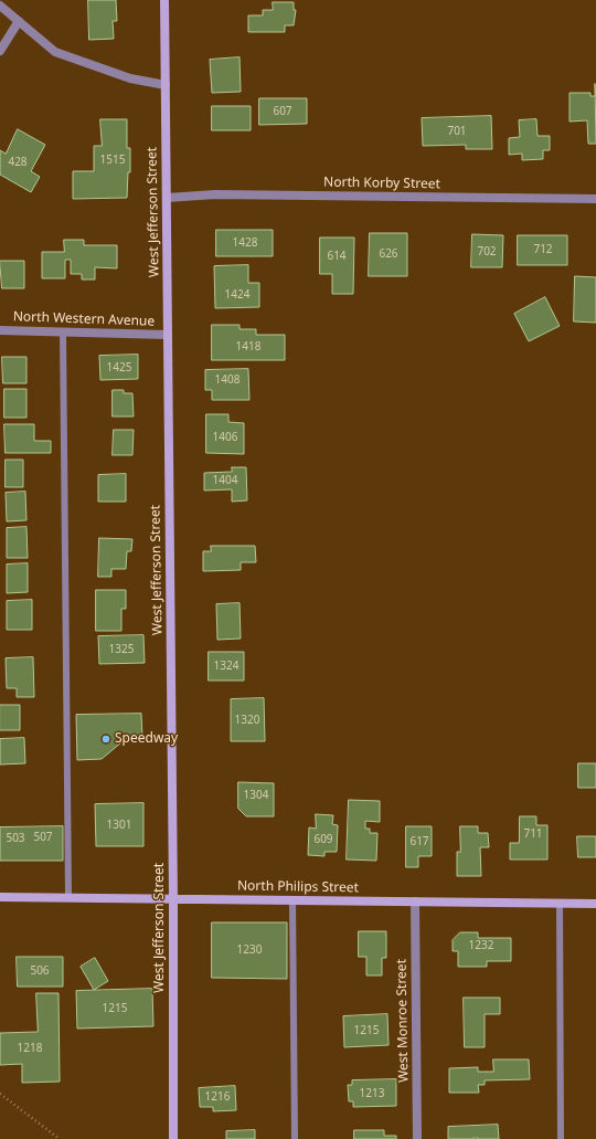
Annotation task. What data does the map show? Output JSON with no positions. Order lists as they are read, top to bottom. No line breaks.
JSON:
{"streets":{"street":["North Korby Street","West Jefferson Street","North Western Avenue","North Philips Street","West Monroe Street"]},"crossings":[["North Korby Street","West Jefferson Street"],["West Jefferson Street","North Western Avenue"],["West Jefferson Street","North Philips Street"],["North Philips Street","West Monroe Street"]],"places":["Speedway"],"house_numbers":["607","701","1515","428","1428","712","702","626","614","1424","1418","1425","1408","1406","1404","1325","1324","1320","1304","1301","711","507","503","609","617","1232","1230","506","1215","1215","1218","1213","1216"]}
